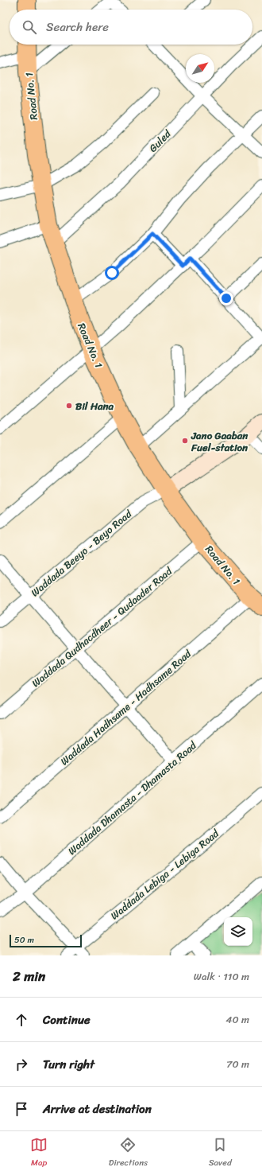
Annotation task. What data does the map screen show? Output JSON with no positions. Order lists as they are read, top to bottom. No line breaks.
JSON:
{"streets":{"highway":["Road No. 1"],"street":["Guled","Waddada Beeyo - Beyo Road","Waddada Qudhacdheer - Qudaader Road","Waddada Hadhsame - Hadhsame Road","Waddada Dhamasta - Dhamasta Road","Waddada Lebiga - Lebiga Road"]},"crossings":[["Road No. 1","Guled"],["Road No. 1","Waddada Beeyo - Beyo Road"],["Road No. 1","Waddada Qudhacdheer - Qudaader Road"],["Road No. 1","Waddada Hadhsame - Hadhsame Road"]],"places":["Bil Hana","Jano Gaaban Fuel-station"],"scale_bar":"50 m","north":"top right","page":{"search":"Search here","scale":"50 m","heading":["2 min","Walk · 110 m"],"list":[["Continue","40 m"],["Turn right","70 m"],"Arrive at destination"],"nav":["Map","Directions","Saved"]}}
